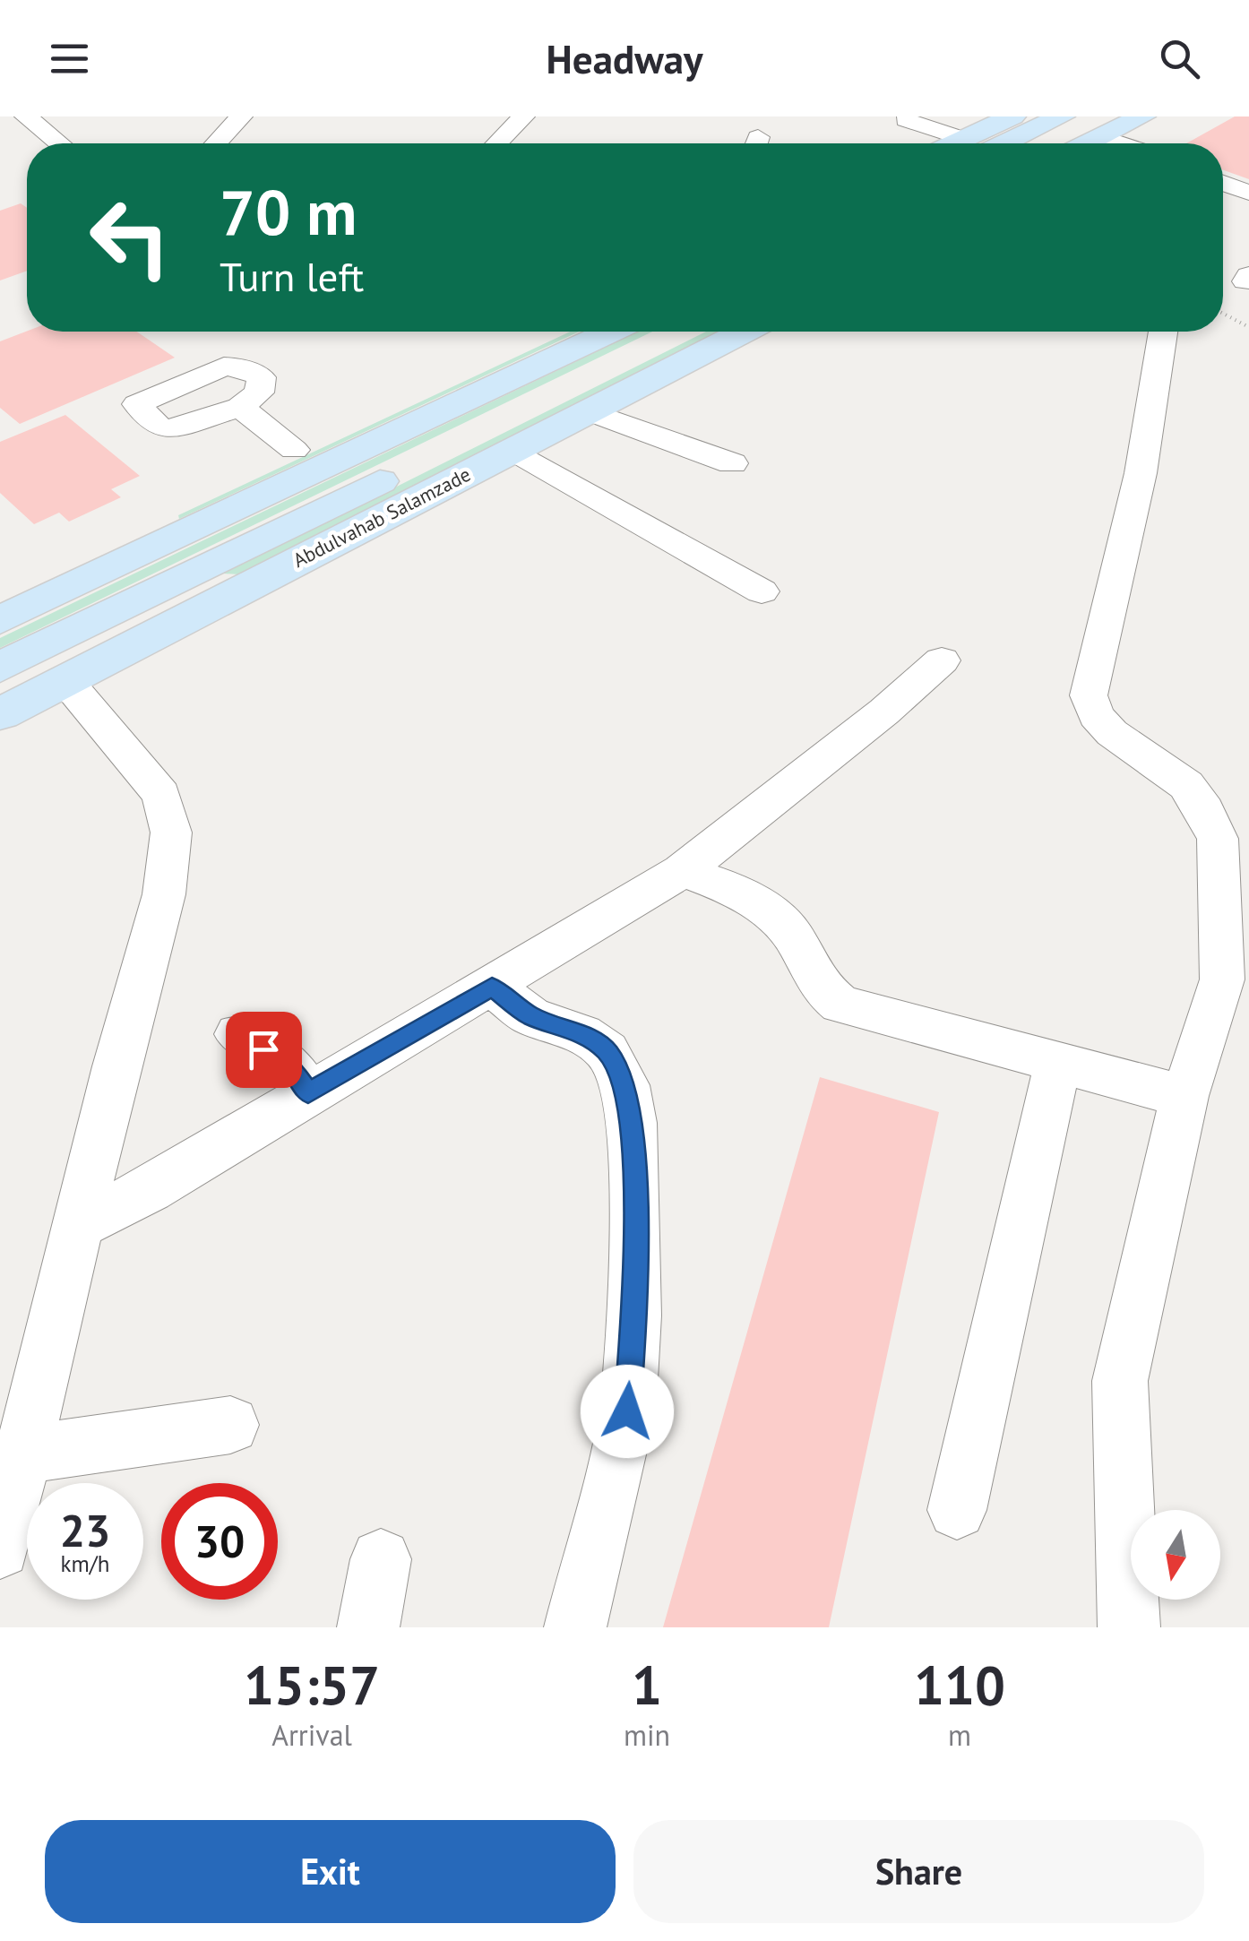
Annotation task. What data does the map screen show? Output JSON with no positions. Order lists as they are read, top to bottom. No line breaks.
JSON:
{"streets":{"main road":["Abdulvahab Salamzade"]},"north":"bottom","page":{"header":"Headway","turn":["70 m","Turn left"],"speed":"23 km/h","limit":"30","eta":["15:57","Arrival","1","min","110","m"],"buttons":["Exit","Share"]}}
